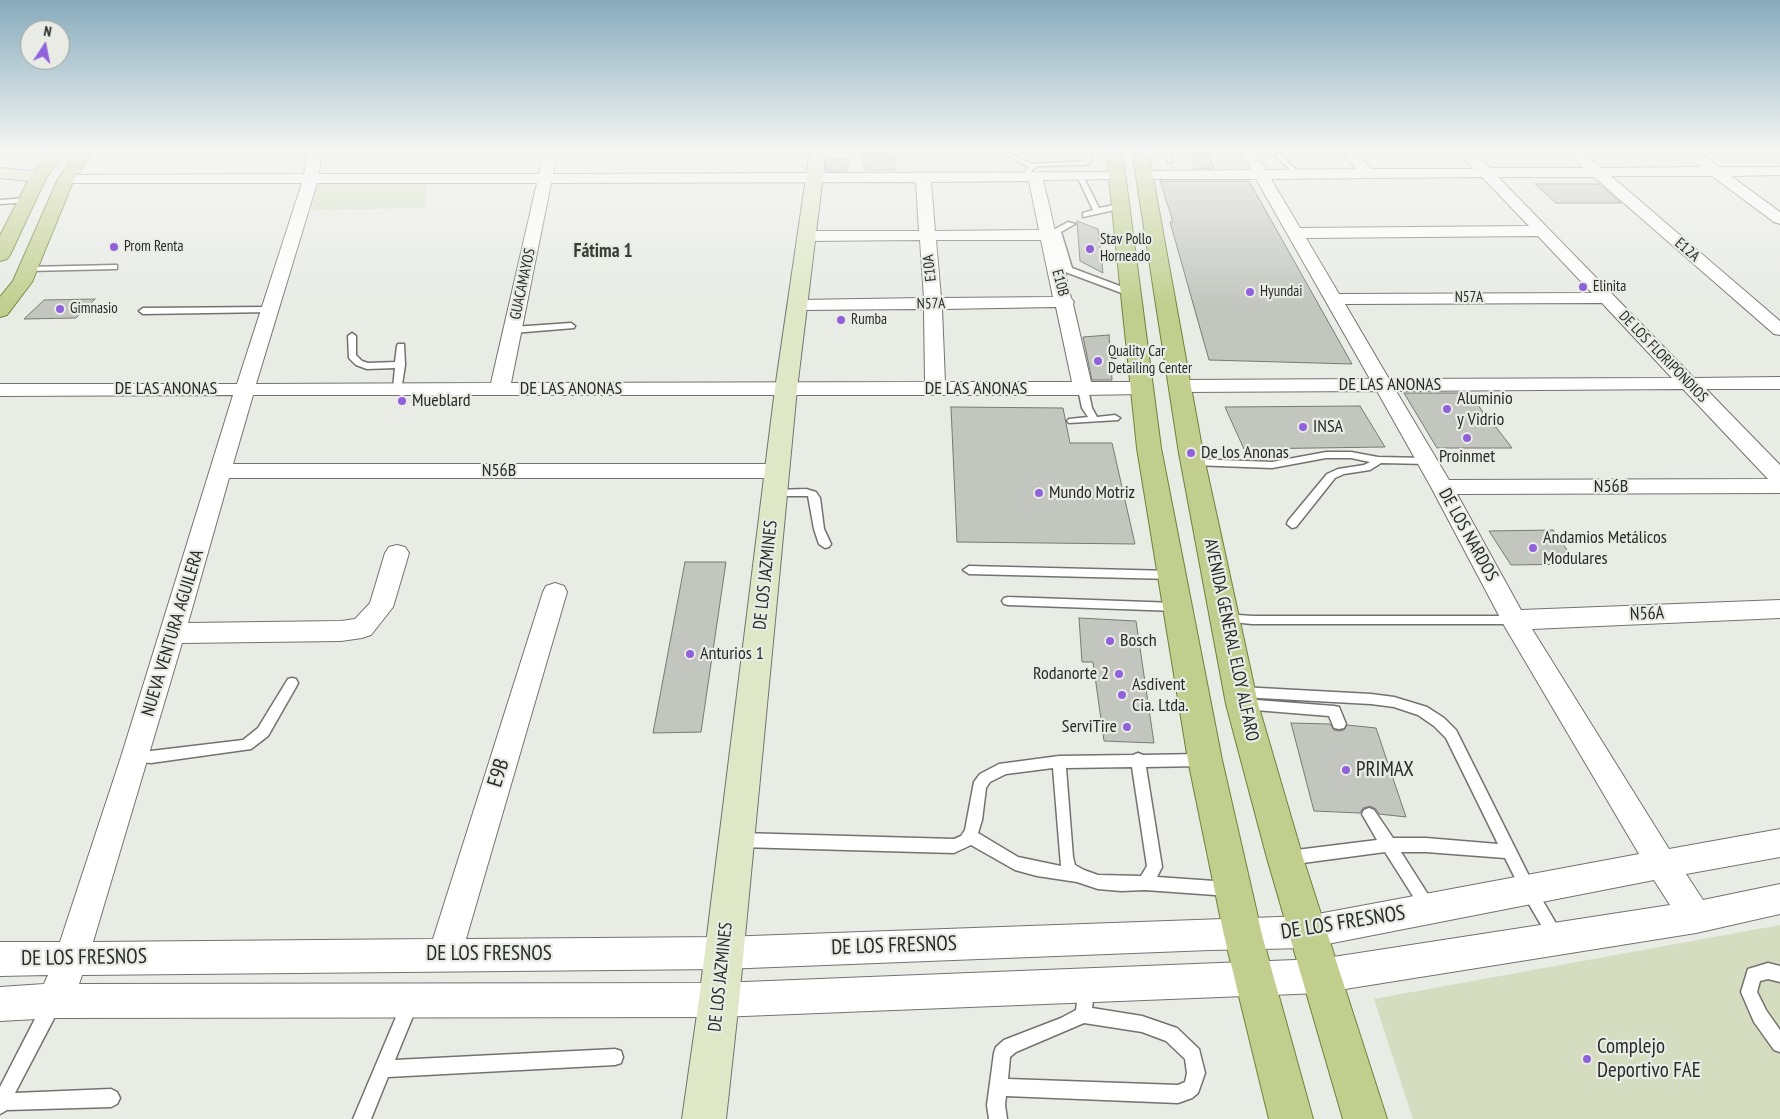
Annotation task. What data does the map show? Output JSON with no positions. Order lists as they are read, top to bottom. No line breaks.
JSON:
{"streets":{"main road":["AVENIDA GENERAL ELOY ALFARO"],"street":["E12A","E10A","E10B","GUACAMAYOS","N57A","DE LOS FLORIPONDIOS","DE LAS ANONAS","N56B","DE LOS NARDOS","DE LOS JAZMINES","N56A","NUEVA VENTURA AGUILERA","E9B","DE LOS FRESNOS"]},"crossings":[["E10A","N57A"],["E10A","DE LAS ANONAS"],["E10B","N57A"],["E10B","DE LAS ANONAS"],["GUACAMAYOS","DE LAS ANONAS"],["N57A","DE LOS FLORIPONDIOS"],["N57A","DE LOS NARDOS"],["N57A","DE LOS JAZMINES"],["DE LOS FLORIPONDIOS","DE LAS ANONAS"],["DE LAS ANONAS","DE LOS NARDOS"],["DE LAS ANONAS","DE LOS JAZMINES"],["DE LAS ANONAS","NUEVA VENTURA AGUILERA"],["DE LAS ANONAS","AVENIDA GENERAL ELOY ALFARO"],["N56B","DE LOS NARDOS"],["N56B","DE LOS JAZMINES"],["N56B","NUEVA VENTURA AGUILERA"],["DE LOS NARDOS","N56A"],["DE LOS NARDOS","DE LOS FRESNOS"],["DE LOS JAZMINES","DE LOS FRESNOS"],["NUEVA VENTURA AGUILERA","DE LOS FRESNOS"],["AVENIDA GENERAL ELOY ALFARO","DE LOS FRESNOS"],["E9B","DE LOS FRESNOS"]],"districts":["Fátima 1"],"places":["Prom Renta","Stav Pollo Horneado","Elinita","Hyundai","Gimnasio","Rumba","Quality Car Detailing Center","Mueblard","Aluminio y Vidrio","INSA","Proinmet","De los Anonas","Mundo Motriz","Andamios Metálicos Modulares","Bosch","Anturios 1","Rodanorte 2","Asdivent Cia. Ltda.","ServiTire","PRIMAX","Complejo Deportivo FAE"],"north":"top"}
